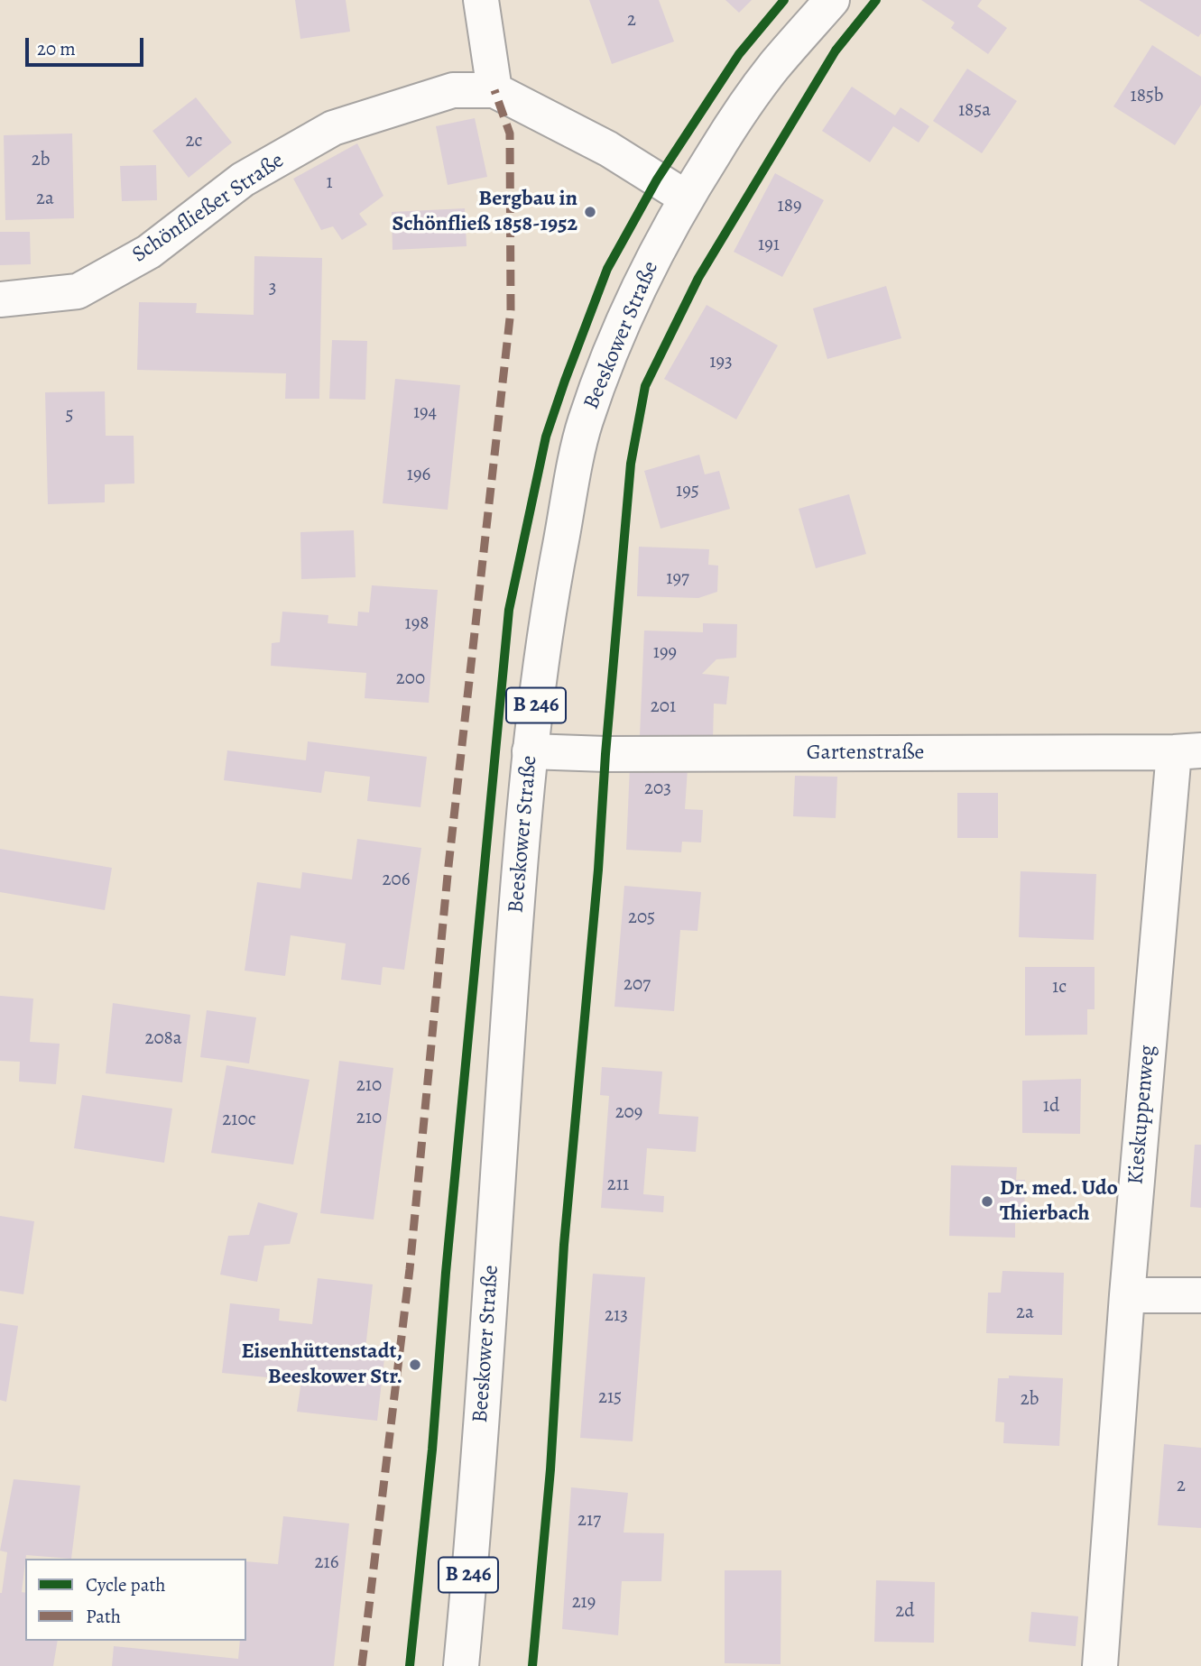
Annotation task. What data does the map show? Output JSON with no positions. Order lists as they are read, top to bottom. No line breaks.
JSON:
{"streets":{"street":["Schönfließer Straße","Beeskower Straße","B 246","Gartenstraße","Kieskuppenweg"]},"crossings":[["Schönfließer Straße","Beeskower Straße"],["Beeskower Straße","Gartenstraße"],["Gartenstraße","Kieskuppenweg"]],"places":["Bergbau in Schönfließ 1858-1952","Dr. med. Udo Thierbach","Eisenhüttenstadt, Beeskower Str."],"house_numbers":["2","185b","185a","2c","2b","1","2a","189","191","3","193","194","5","196","195","197","198","199","200","201","203","206","205","207","1c","208a","210","1d","209","210","210c","211","2a","213","215","2b","2","217","216","219","2d"],"legend":["Cycle path","Path"],"scale_bar":"20 m"}
